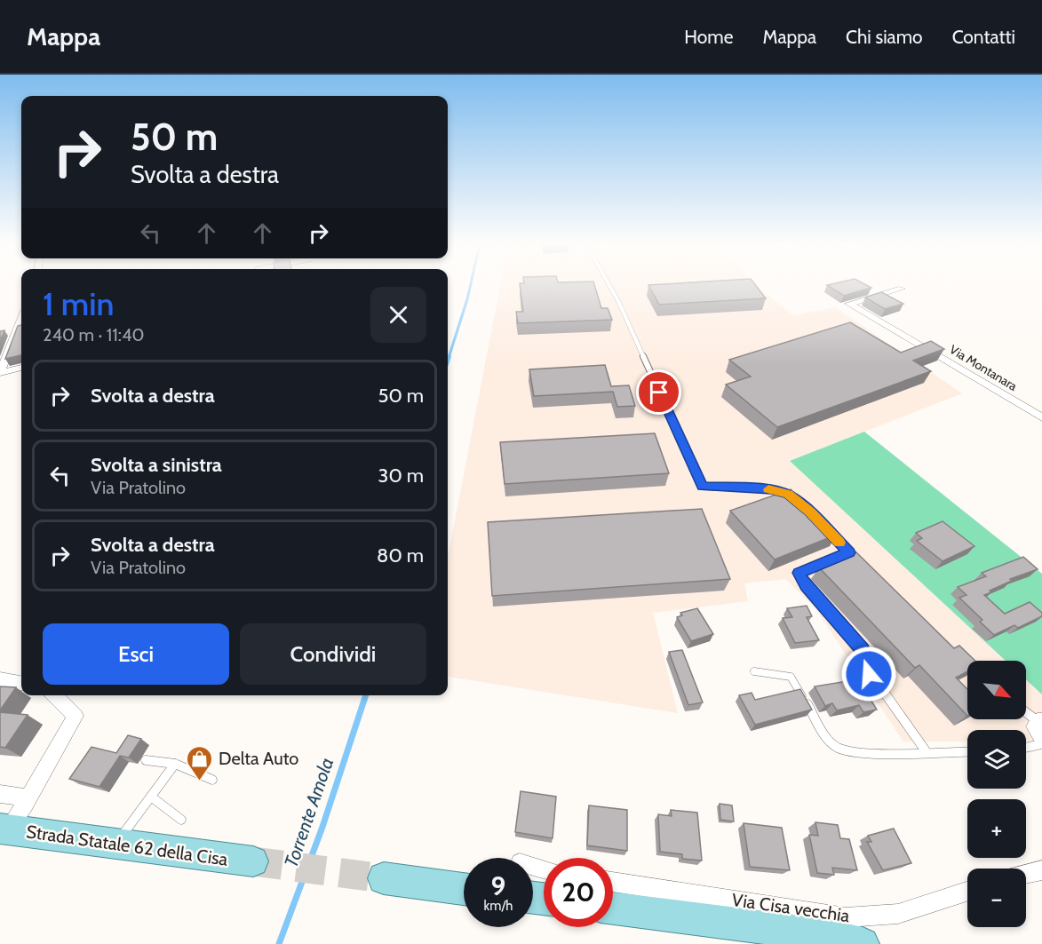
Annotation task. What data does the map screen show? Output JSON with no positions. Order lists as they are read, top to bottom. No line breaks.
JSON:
{"streets":{"main road":["Strada Statale 62 della Cisa"],"street":["Via Montanara","Via Cisa vecchia"]},"water":["Torrente Amola"],"places":{"shop":["Delta Auto"]},"north":"bottom right","page":{"header":"Mappa","nav":["Home","Mappa","Chi siamo","Contatti"],"turn":["50 m","Svolta a destra"],"heading":["1 min","240 m · 11:40"],"list":[{"name":"Svolta a destra","value":"50 m"},{"name":"Svolta a sinistra","note":"Via Pratolino","value":"30 m"},{"name":"Svolta a destra","note":"Via Pratolino","value":"80 m"}],"buttons":["Esci","Condividi"],"map_buttons":["+","−"],"speed":"9 km/h","limit":"20"}}
